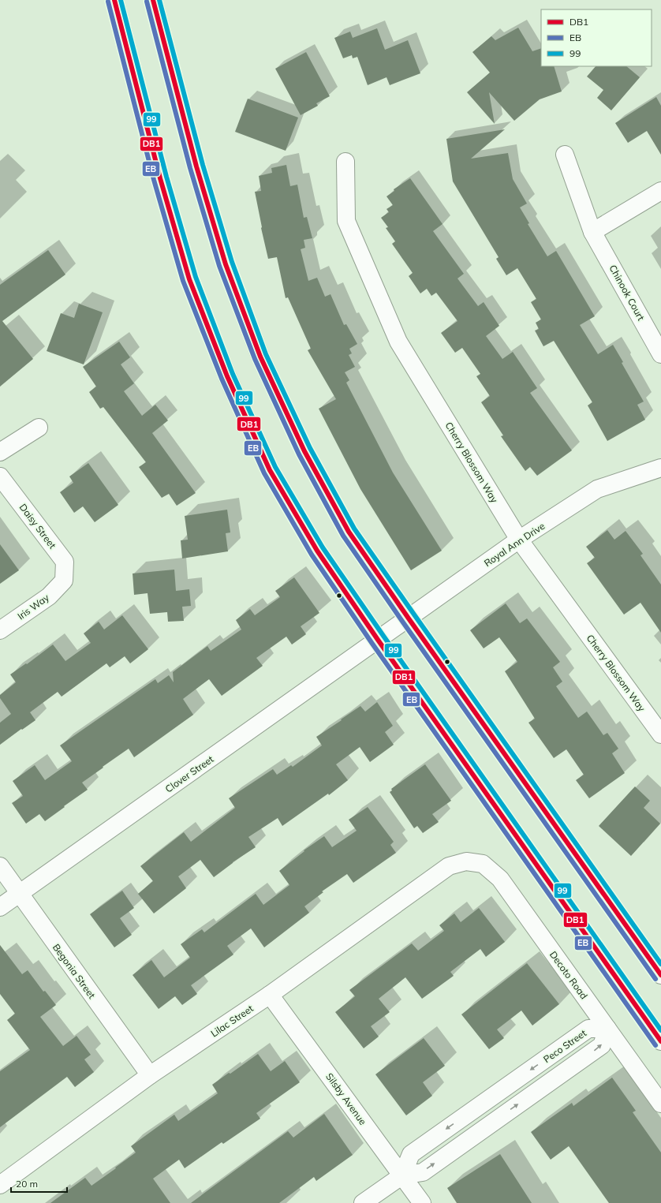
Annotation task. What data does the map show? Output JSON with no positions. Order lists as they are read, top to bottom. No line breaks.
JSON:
{"streets":{"street":["Chinook Court","Cherry Blossom Way","Daisy Street","Royal Ann Drive","Iris Way","Clover Street","Begonia Street","Decoto Road","Lilac Street","Silsby Avenue"]},"crossings":[["Cherry Blossom Way","Royal Ann Drive"],["Daisy Street","Iris Way"],["Royal Ann Drive","Clover Street"],["Clover Street","Begonia Street"],["Begonia Street","Lilac Street"],["Decoto Road","Lilac Street"],["Lilac Street","Silsby Avenue"]],"lines":["transit line DB1","transit line 99","transit line EB"],"legend":["DB1","EB","99"],"scale_bar":"20 m"}
